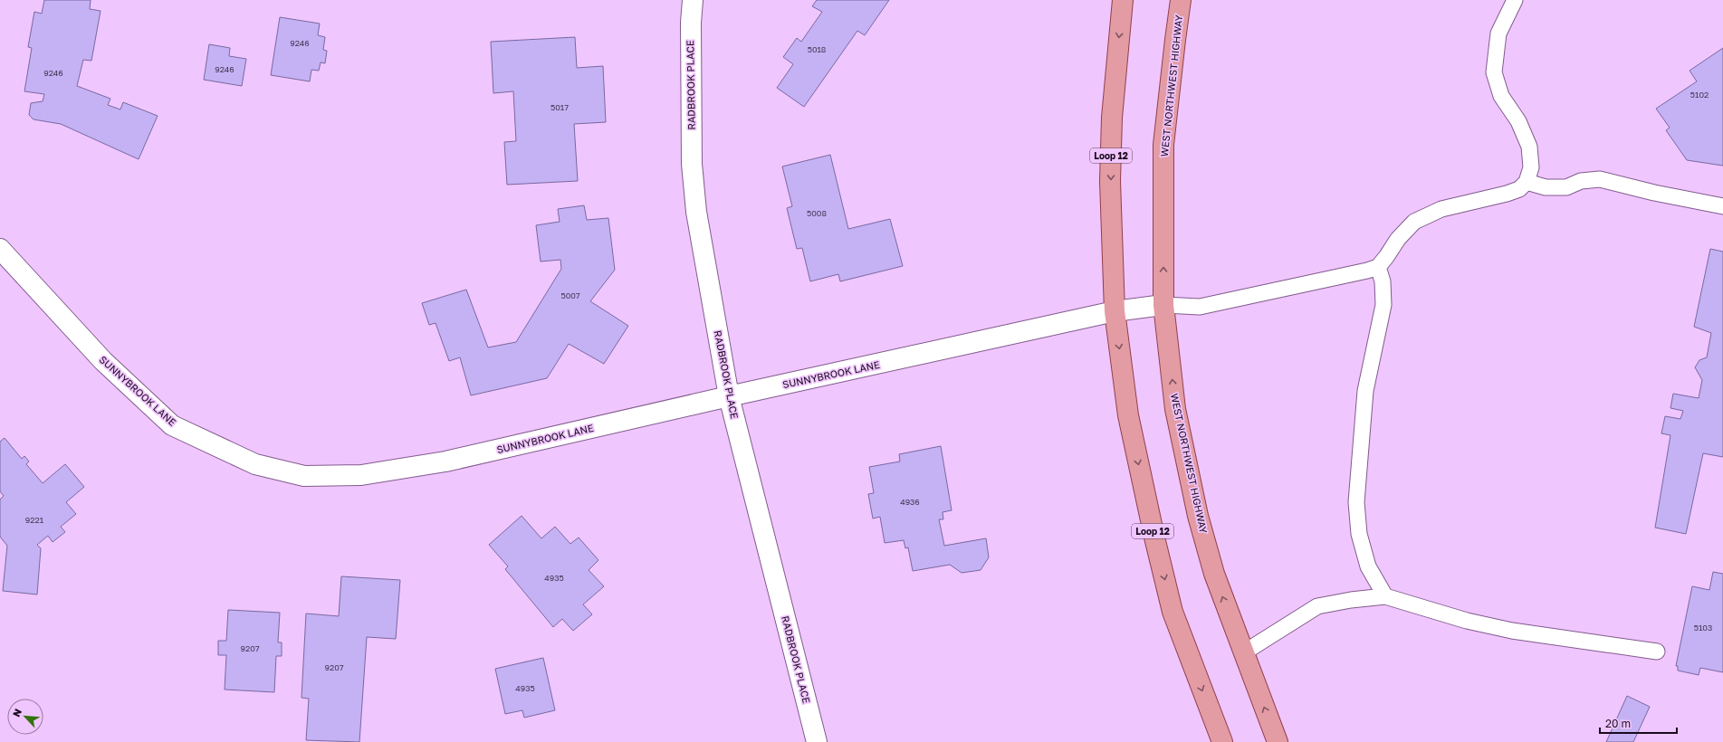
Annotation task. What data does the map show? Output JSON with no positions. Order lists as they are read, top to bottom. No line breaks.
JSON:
{"streets":{"main road":["WEST NORTHWEST HIGHWAY","Loop 12"],"street":["RADBROOK PLACE","SUNNYBROOK LANE"]},"crossings":[["RADBROOK PLACE","SUNNYBROOK LANE"],["WEST NORTHWEST HIGHWAY","SUNNYBROOK LANE"],["Loop 12","SUNNYBROOK LANE"]],"house_numbers":["9246","5018","9246","9246","5102","5017","5008","5007","4936","9221","4935","5103","9207","9207","4935"],"scale_bar":"20 m","north":"top left"}
